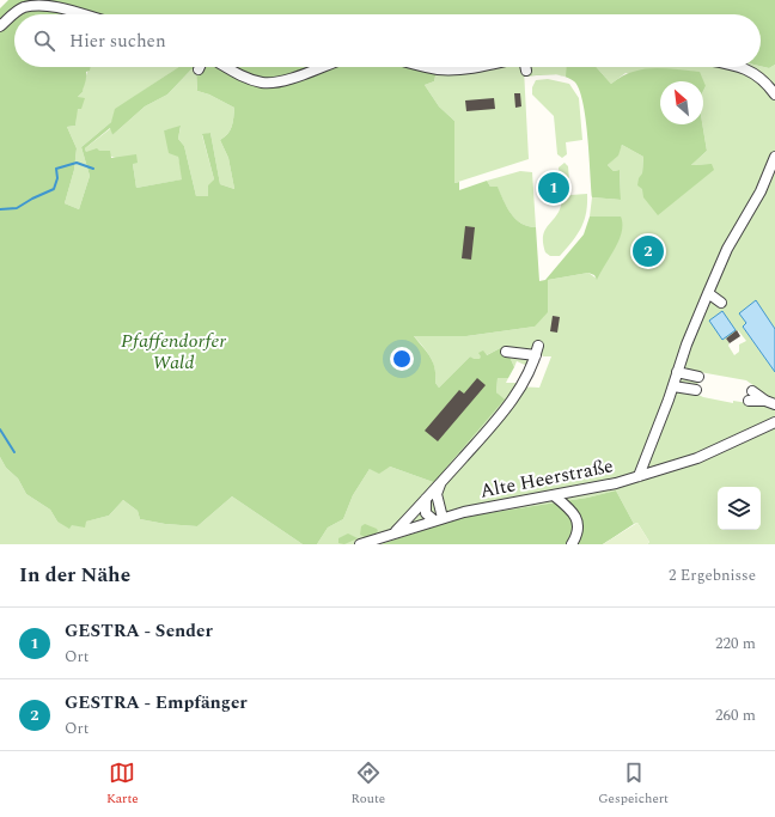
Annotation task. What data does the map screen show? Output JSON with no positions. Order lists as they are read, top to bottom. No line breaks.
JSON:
{"streets":{"street":["Alte Heerstraße"]},"parks":["Pfaffendorfer Wald"],"north":"top left","page":{"search":"Hier suchen","pins":["1","2"],"heading":["In der Nähe","2 Ergebnisse"],"list":[{"mark":"1","name":"GESTRA - Sender","note":"Ort","value":"220 m"},{"mark":"2","name":"GESTRA - Empfänger","note":"Ort","value":"260 m"}],"nav":["Karte","Route","Gespeichert"]}}
